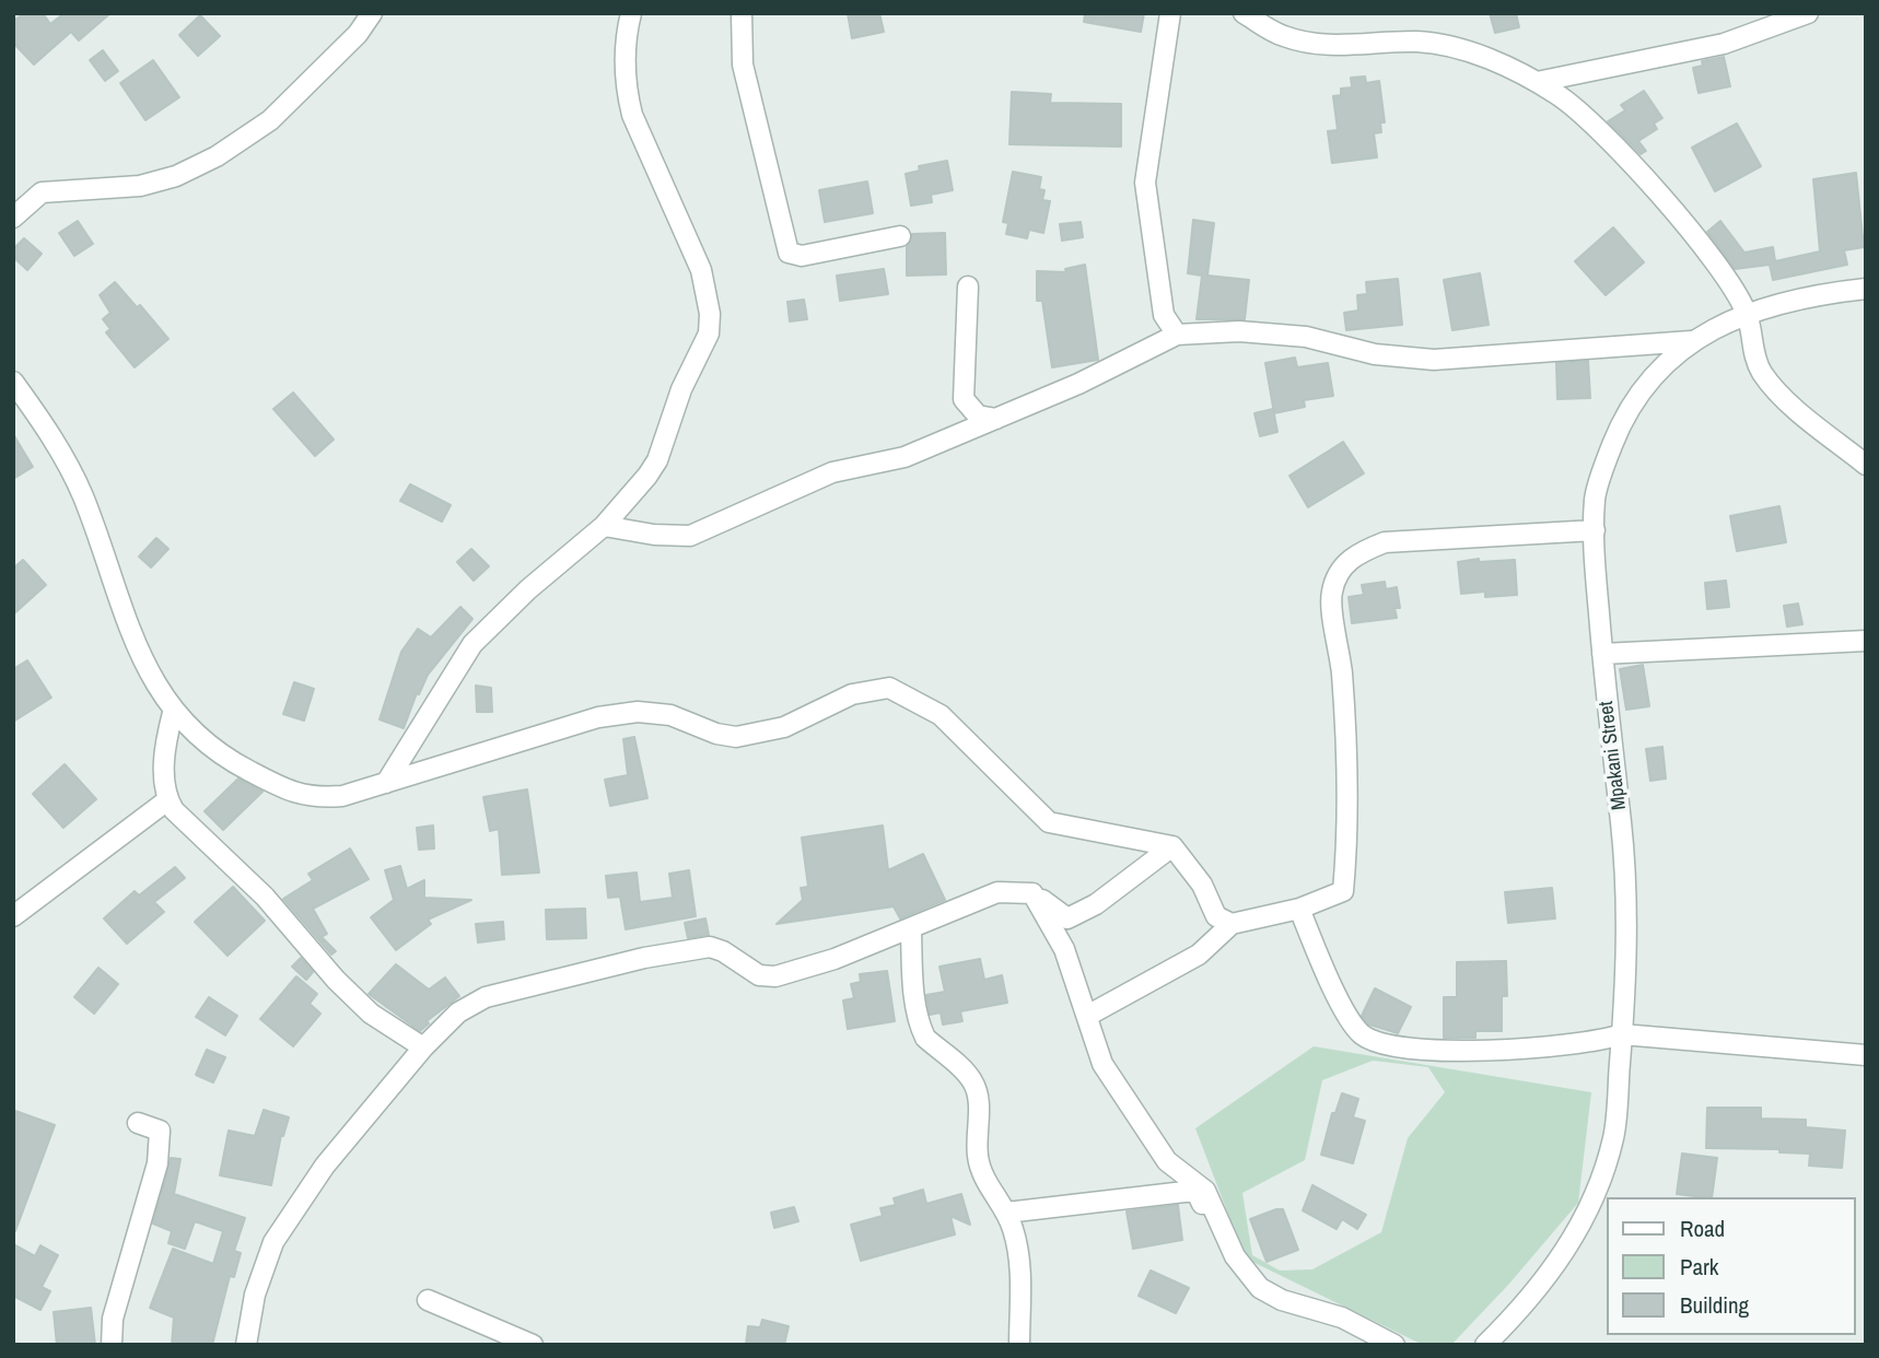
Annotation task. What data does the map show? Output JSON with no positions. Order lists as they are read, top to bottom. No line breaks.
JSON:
{"streets":{"street":["Mpakani Street"]},"legend":["Road","Park","Building"]}
